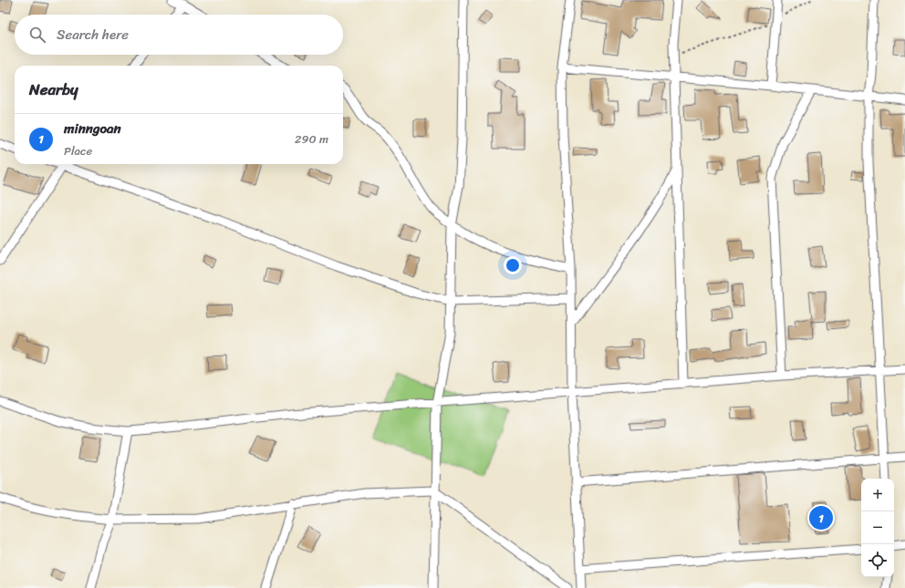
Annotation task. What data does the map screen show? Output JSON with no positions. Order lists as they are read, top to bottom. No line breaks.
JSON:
{"page":{"search":"Search here","heading":"Nearby","list":[{"mark":"1","name":"minngoan","note":"Place","value":"290 m"}],"map_buttons":["+","−"],"pins":"1"}}
